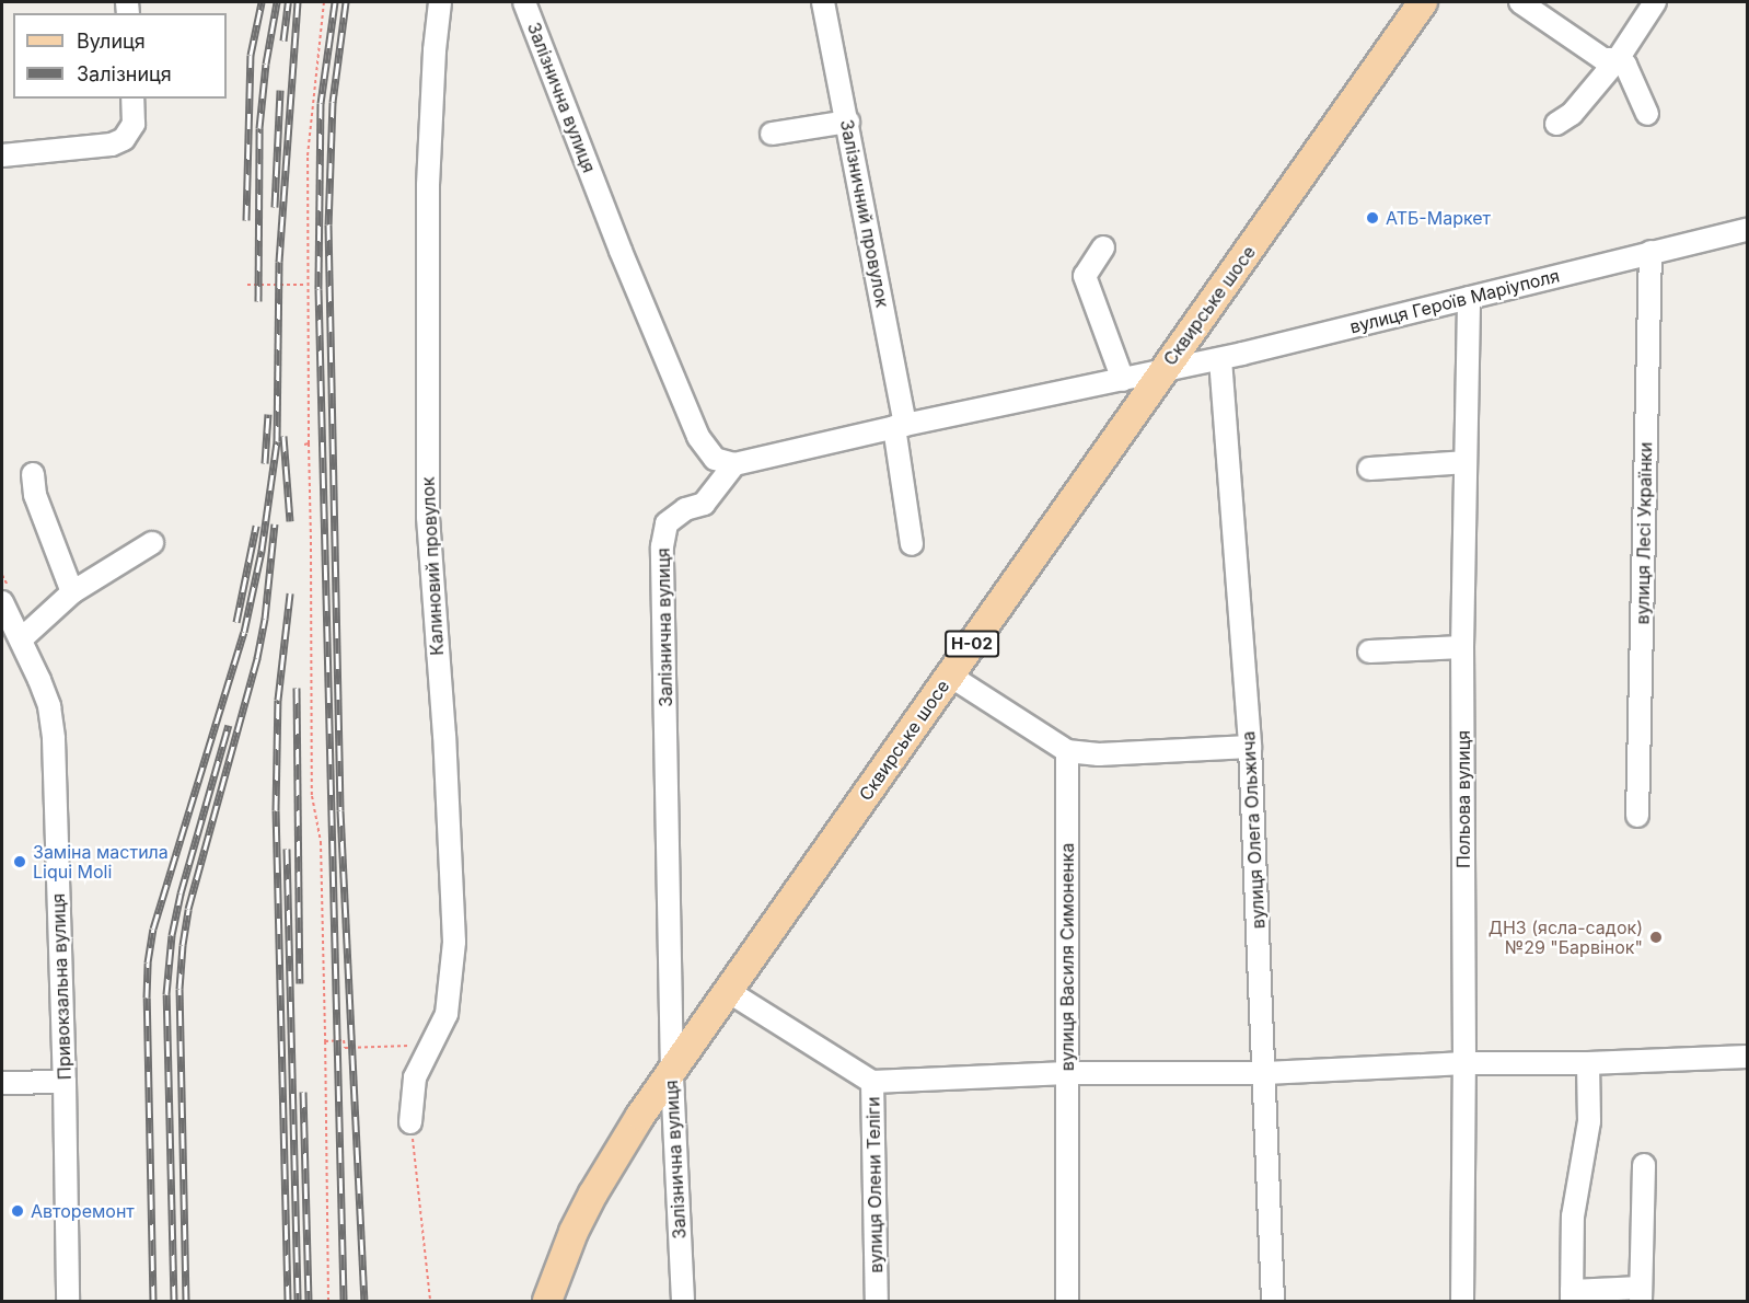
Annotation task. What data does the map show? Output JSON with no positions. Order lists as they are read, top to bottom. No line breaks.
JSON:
{"streets":{"main road":["Сквирське шосе","Н-02"],"street":["Залізнична вулиця","Залізничний провулок","вулиця Героїв Маріуполя","вулиця Лесі Українки","Калиновий провулок","Польова вулиця","вулиця Олега Ольжича","вулиця Василя Симоненка","Привокзальна вулиця","вулиця Олени Теліги"]},"crossings":[["Залізнична вулиця","Сквирське шосе"],["вулиця Героїв Маріуполя","Сквирське шосе"],["вулиця Героїв Маріуполя","вулиця Лесі Українки"],["вулиця Героїв Маріуполя","Польова вулиця"],["вулиця Героїв Маріуполя","вулиця Олега Ольжича"],["Сквирське шосе","вулиця Олени Теліги"]],"places":["АТБ-Маркет","Заміна мастила Liqui Moli","ДНЗ (ясла-садок) №29 \"Барвінок\"","Авторемонт"],"legend":["Вулиця","Залізниця"]}
